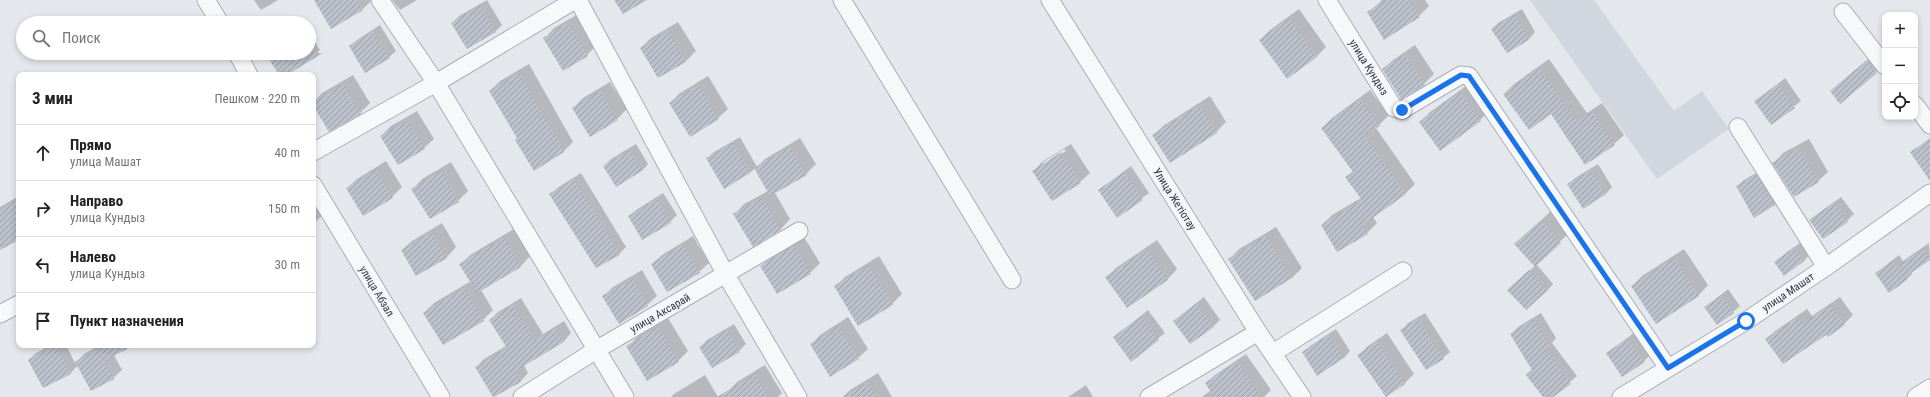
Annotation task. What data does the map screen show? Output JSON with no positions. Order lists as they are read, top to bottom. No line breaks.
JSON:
{"streets":{"street":["улица Кундыз","Улица Жетіотау","улица Абзал","улица Машат","улица Аксарай"]},"crossings":[["улица Кундыз","улица Машат"]],"page":{"map_buttons":["+","−"],"search":"Поиск","heading":["3 мин","Пешком · 220 m"],"list":[["Прямо","улица Машат","40 m"],["Направо","улица Кундыз","150 m"],["Налево","улица Кундыз","30 m"],"Пункт назначения"]}}
